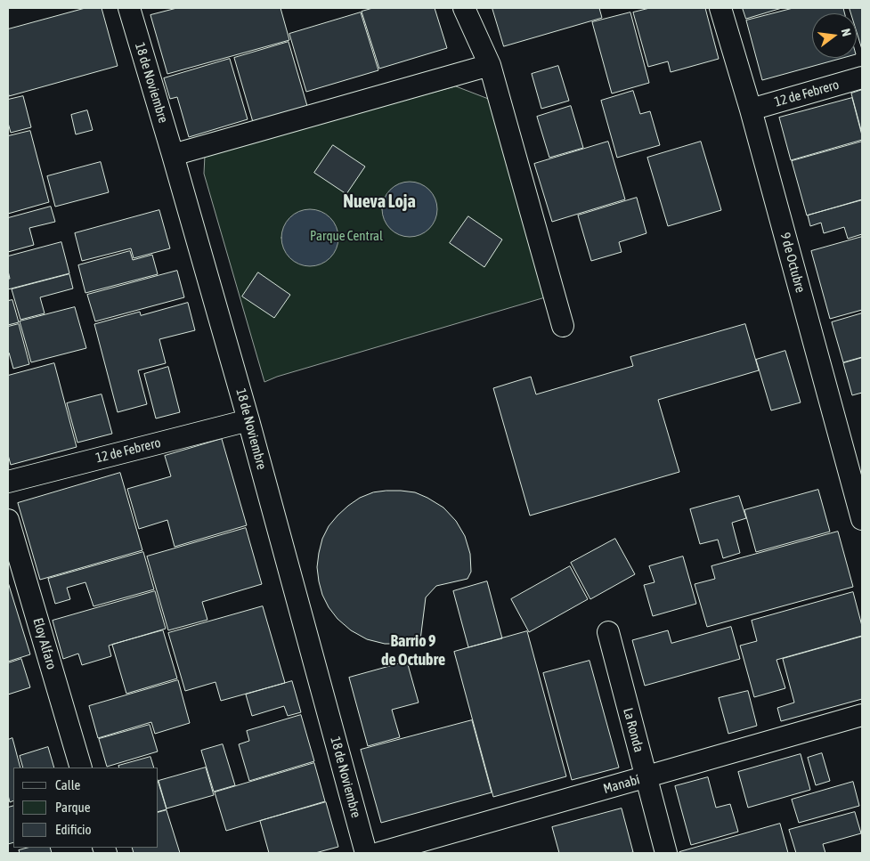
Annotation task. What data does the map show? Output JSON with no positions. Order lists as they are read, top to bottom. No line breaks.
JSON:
{"streets":{"street":["18 de Noviembre","12 de Febrero","9 de Octubre","Eloy Alfaro","La Ronda","Manabí"]},"crossings":[["18 de Noviembre","12 de Febrero"],["12 de Febrero","9 de Octubre"],["La Ronda","Manabí"]],"districts":["Nueva Loja","Barrio 9 de Octubre"],"parks":["Parque Central"],"legend":["Calle","Parque","Edificio"],"north":"right"}
